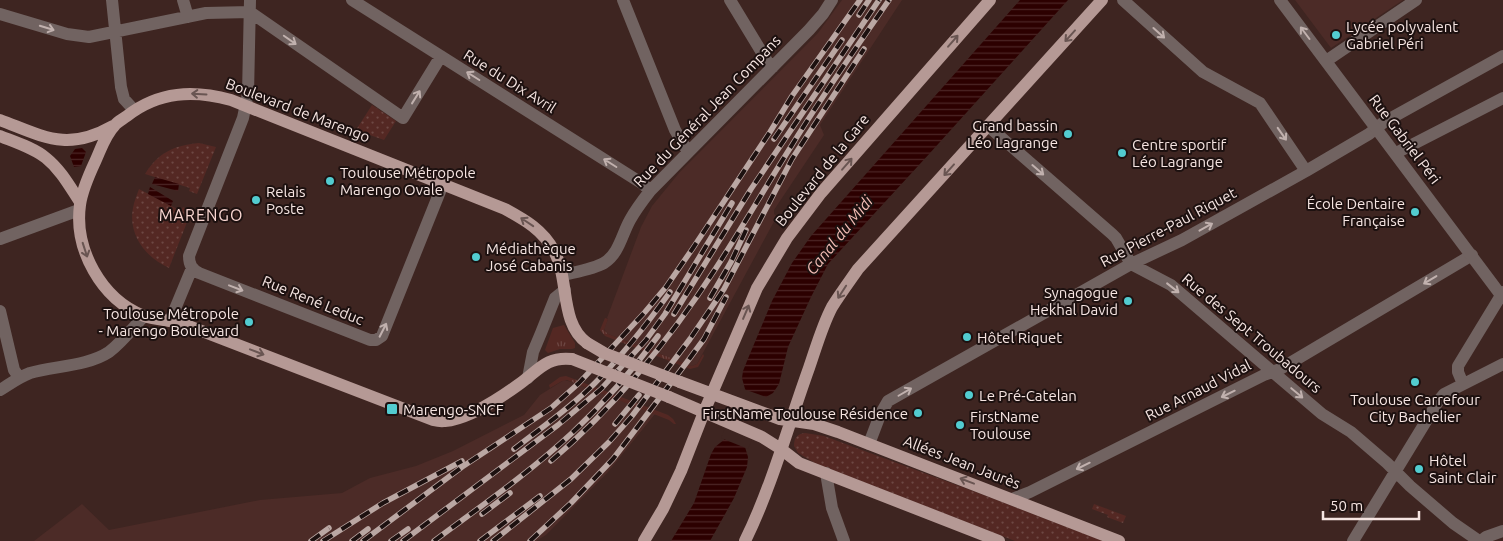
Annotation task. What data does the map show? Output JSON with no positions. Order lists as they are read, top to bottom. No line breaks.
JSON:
{"streets":{"main road":["Boulevard de Marengo","Boulevard de la Gare","Allées Jean Jaurès"],"street":["Rue du Dix Avril","Rue du Général Jean Compans","Rue Gabriel Péri","Rue Pierre-Paul Riquet","Rue René Leduc","Rue des Sept Troubadours","Rue Arnaud Vidal"]},"crossings":[["Rue du Dix Avril","Rue du Général Jean Compans"],["Boulevard de Marengo","Rue du Général Jean Compans"],["Boulevard de Marengo","Boulevard de la Gare"],["Boulevard de Marengo","Rue René Leduc"],["Boulevard de Marengo","Allées Jean Jaurès"],["Rue Gabriel Péri","Rue Pierre-Paul Riquet"],["Rue Gabriel Péri","Rue Arnaud Vidal"],["Boulevard de la Gare","Allées Jean Jaurès"],["Rue Pierre-Paul Riquet","Rue des Sept Troubadours"],["Rue Pierre-Paul Riquet","Allées Jean Jaurès"],["Rue des Sept Troubadours","Rue Arnaud Vidal"],["Rue Arnaud Vidal","Allées Jean Jaurès"]],"one_way":["Rue du Dix Avril","Rue Pierre-Paul Riquet","Rue des Sept Troubadours","Rue Arnaud Vidal"],"districts":["MARENGO"],"water":["Canal du Midi"],"places":{"other":["Lycée polyvalent Gabriel Péri","Grand bassin Léo Lagrange","Centre sportif Léo Lagrange","Toulouse Métropole Marengo Ovale","Relais Poste","École Dentaire Française","Médiathèque José Cabanis","Synagogue Hekhal David","Toulouse Métropole - Marengo Boulevard","Hôtel Riquet","Toulouse Carrefour City Bachelier","Le Pré-Catelan","FirstName Toulouse Résidence","FirstName Toulouse","Hôtel Saint Clair"],"transit":["Marengo-SNCF"]},"scale_bar":"50 m"}
